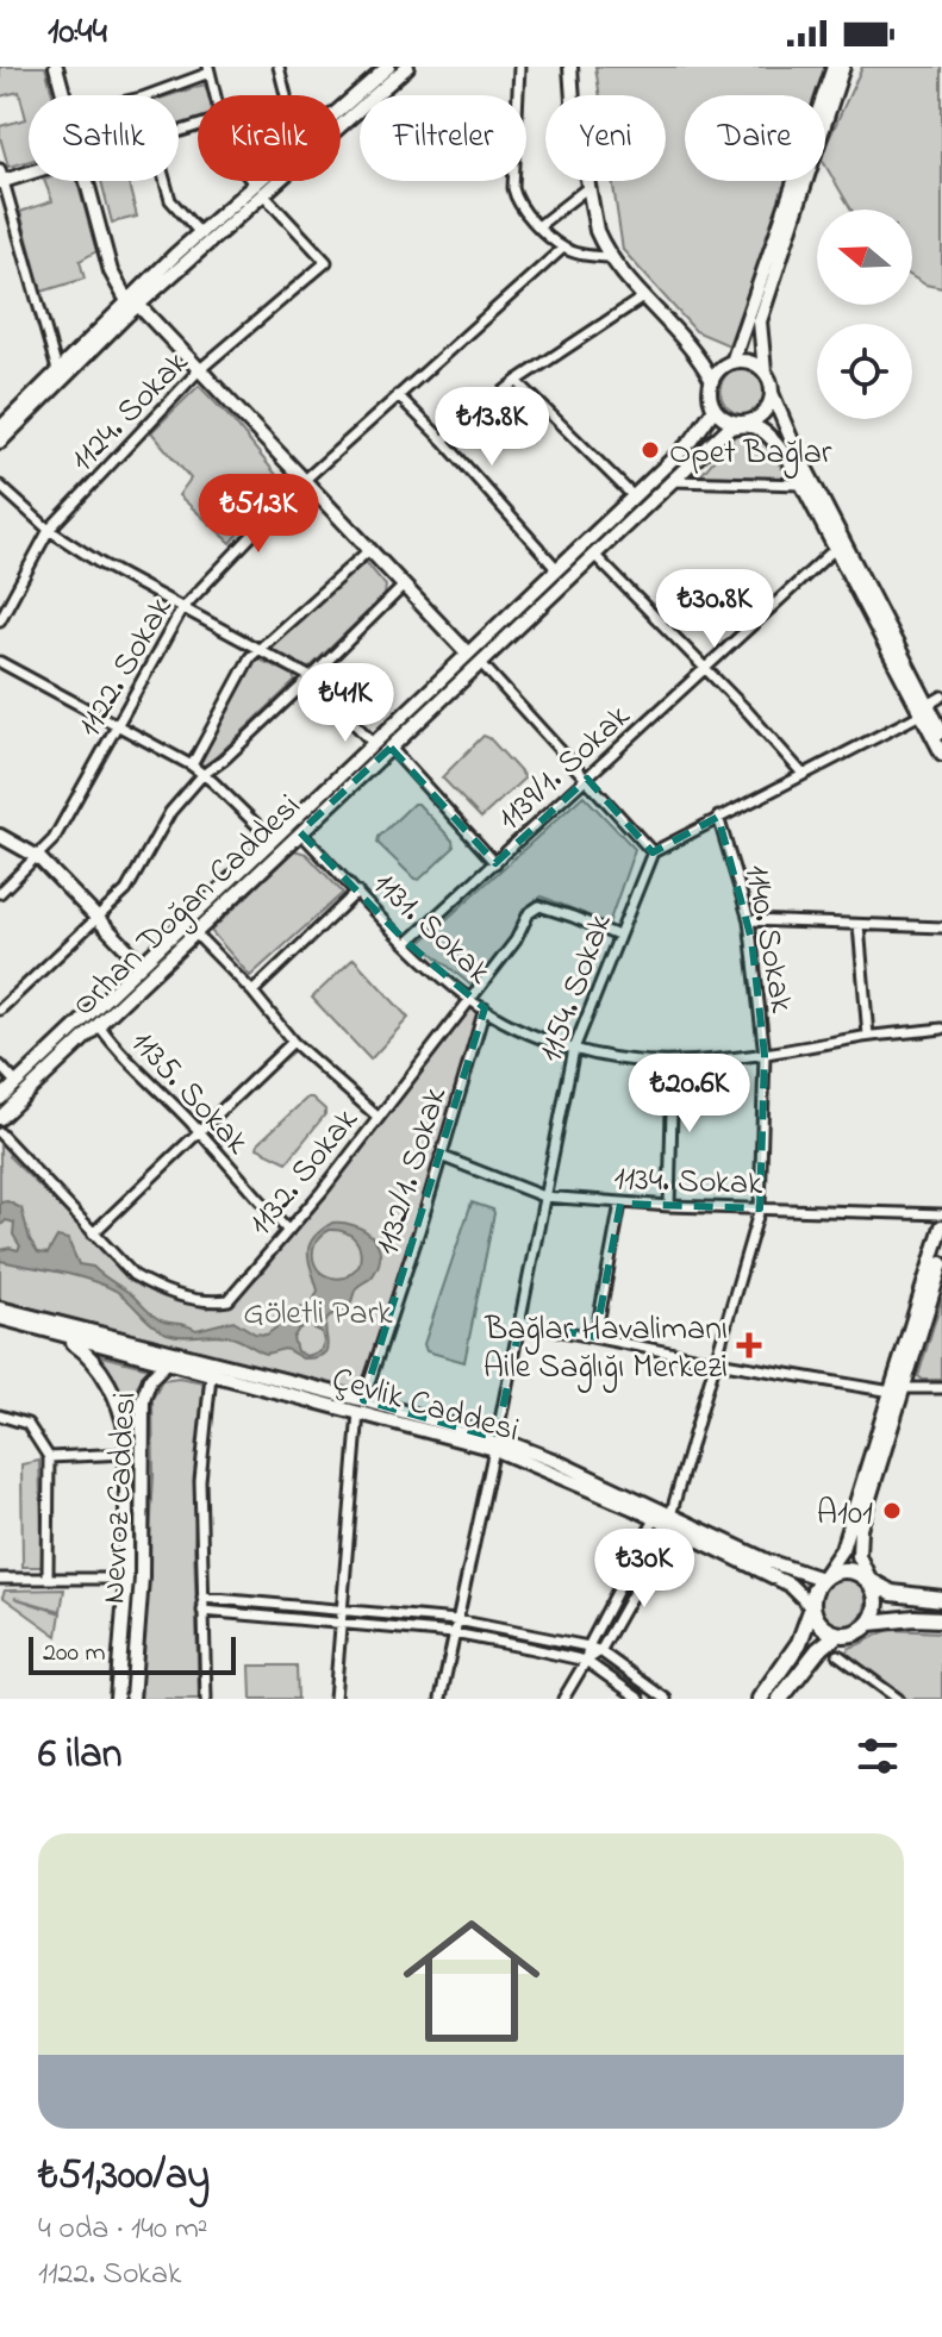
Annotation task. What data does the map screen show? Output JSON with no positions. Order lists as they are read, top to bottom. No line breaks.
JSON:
{"streets":{"main road":["Orhan Doğan Caddesi","Çevlik Caddesi","Nevroz Caddesi"],"street":["1124. Sokak","1122. Sokak","1139/1. Sokak","1131. Sokak","1140. Sokak","1154. Sokak","1135. Sokak","1132. Sokak","1132/1. Sokak","1134. Sokak"]},"crossings":[["1139/1. Sokak","1131. Sokak"],["Orhan Doğan Caddesi","1131. Sokak"],["Orhan Doğan Caddesi","1135. Sokak"],["1131. Sokak","1140. Sokak"],["1131. Sokak","1154. Sokak"],["1131. Sokak","1132. Sokak"],["1131. Sokak","1132/1. Sokak"],["1140. Sokak","1134. Sokak"],["1140. Sokak","Çevlik Caddesi"],["1154. Sokak","1132. Sokak"],["1154. Sokak","1134. Sokak"],["1154. Sokak","Çevlik Caddesi"],["1135. Sokak","1132. Sokak"],["1132/1. Sokak","1134. Sokak"],["1132/1. Sokak","Çevlik Caddesi"],["Çevlik Caddesi","Nevroz Caddesi"]],"parks":["Göletli Park"],"places":{"other":["Opet Bağlar","A101"],"health":["Bağlar Havalimanı Aile Sağlığı Merkezi"]},"scale_bar":"200 m","north":"left","page":{"status":"10:44","chip":["Satılık","Kiralık","Filtreler","Yeni","Daire"],"price":["₺13.8K","₺51.3K","₺30.8K","₺41K","₺20.6K","₺30K"],"scale":"200 m","heading":"6 ilan","list":[{"name":"₺51,300/ay","note":"4 oda · 140 m² · 1122. Sokak"}]}}
